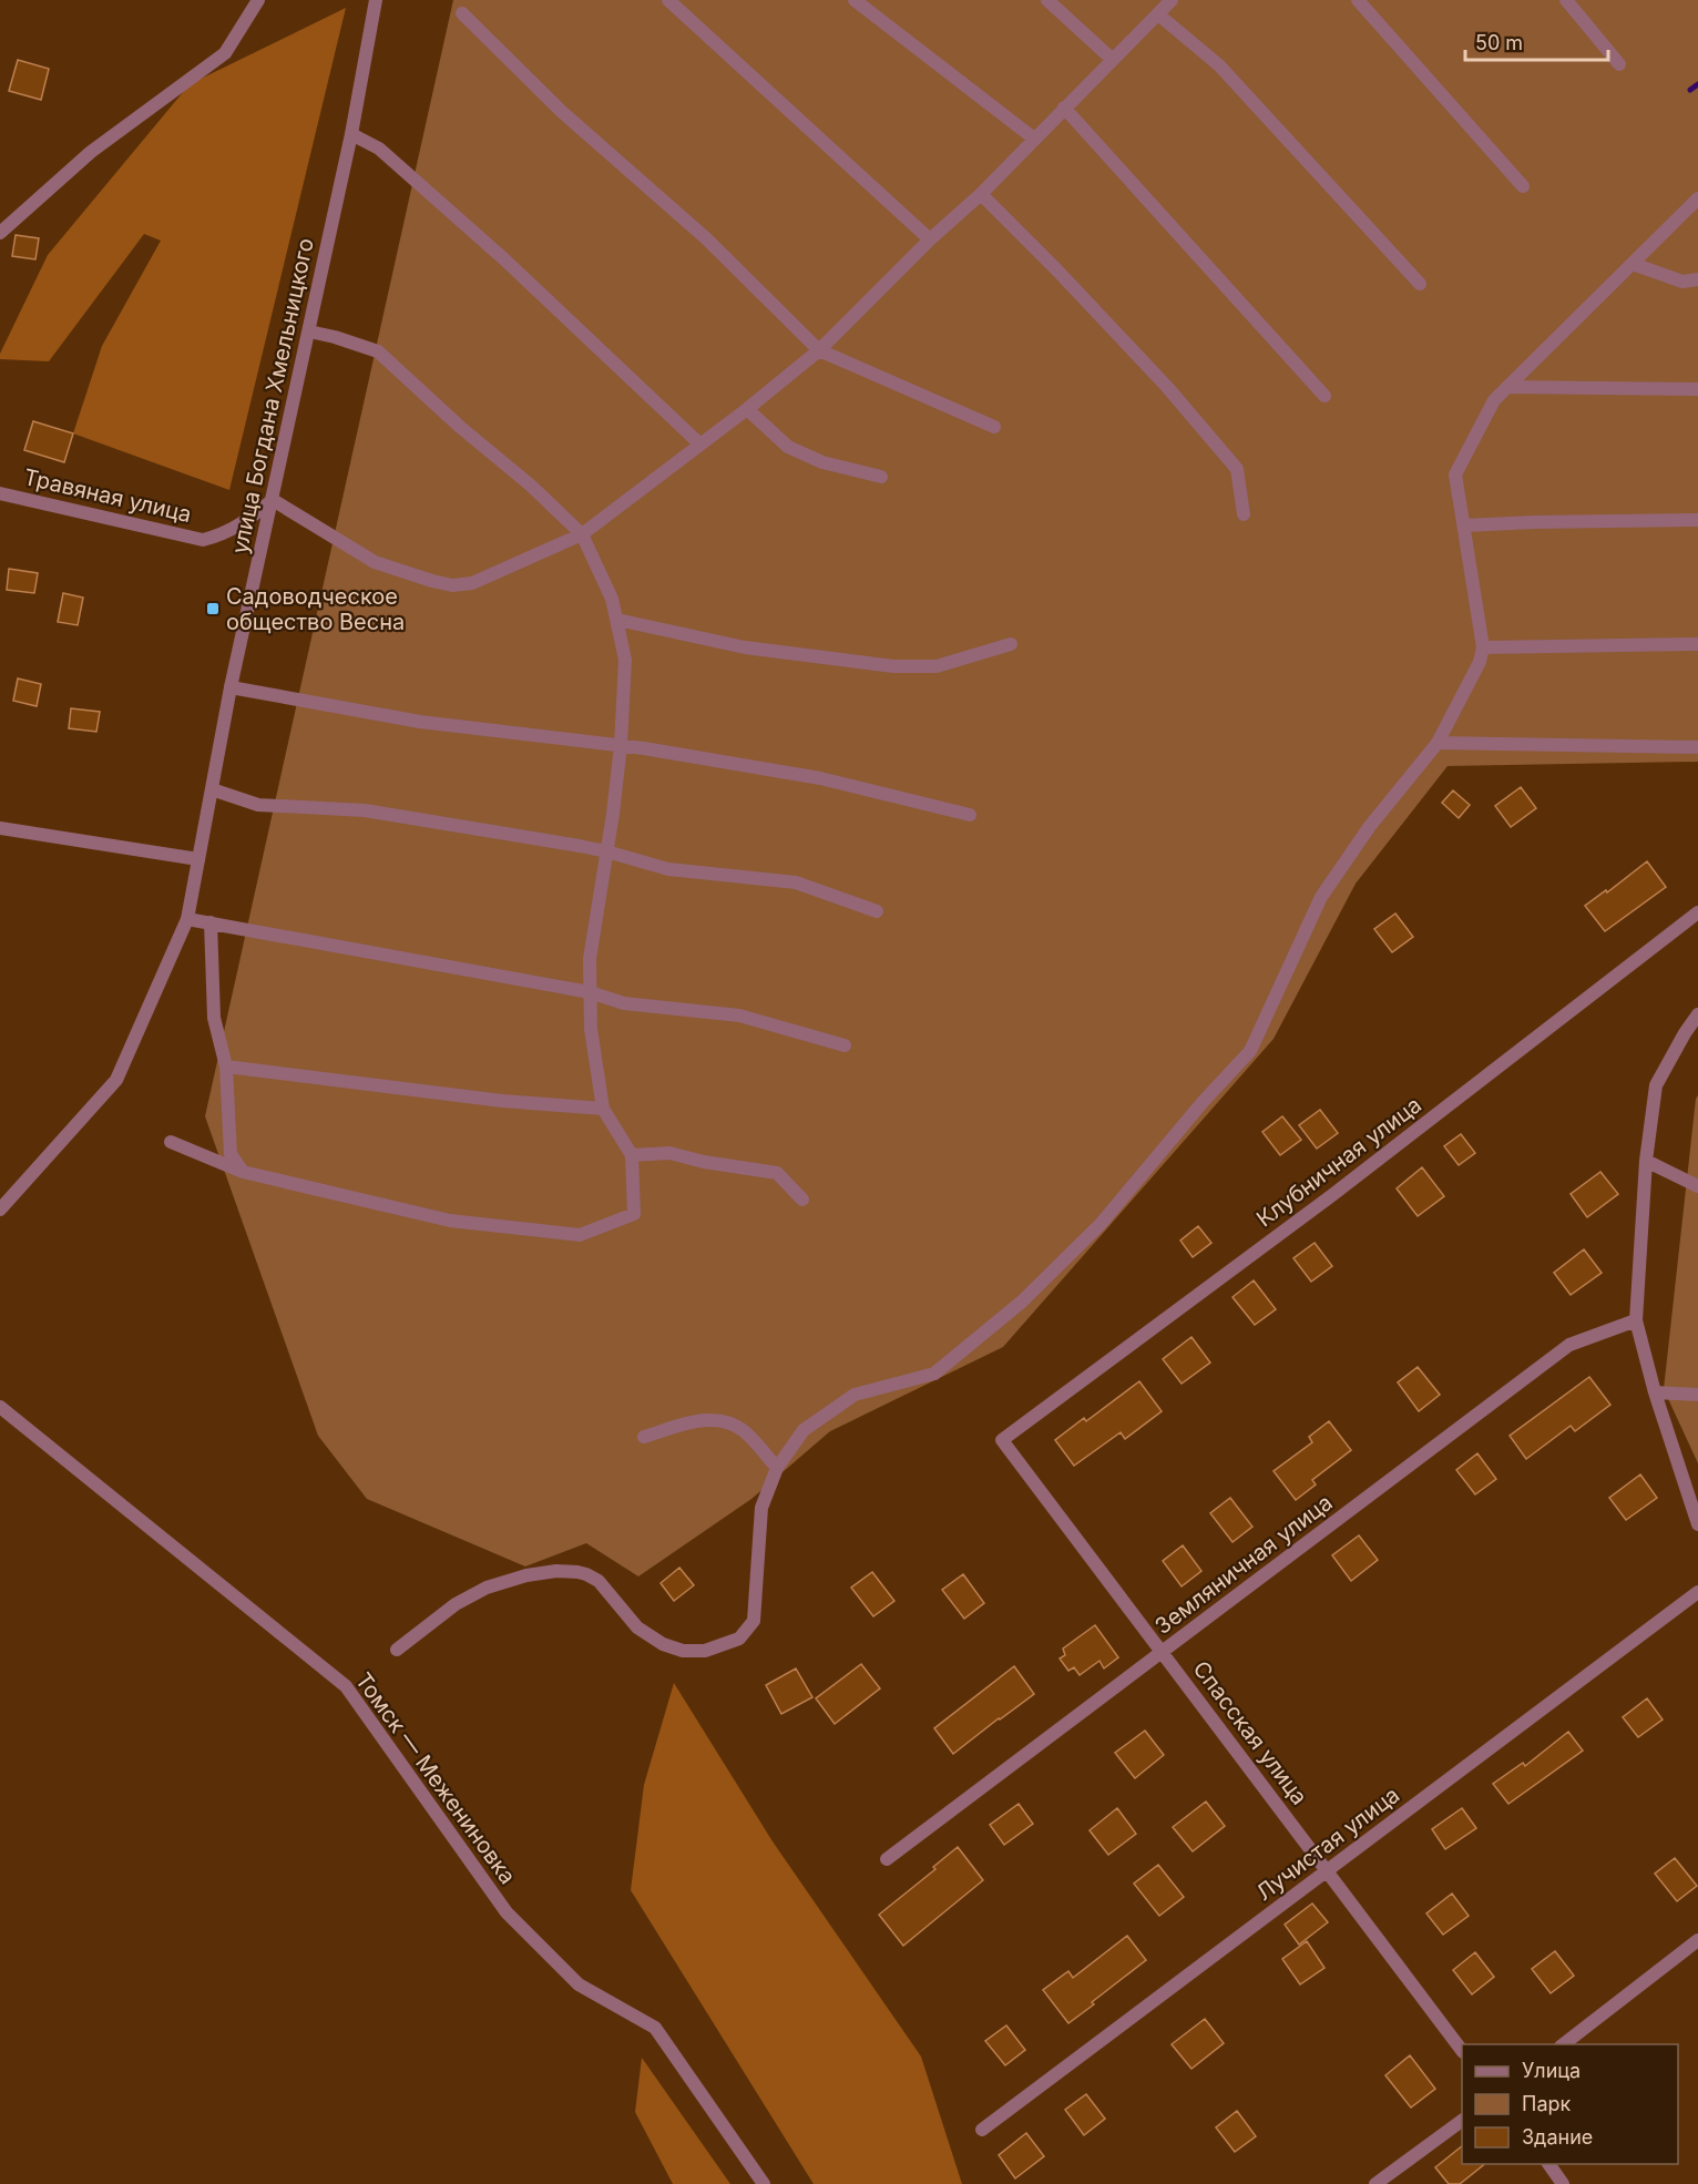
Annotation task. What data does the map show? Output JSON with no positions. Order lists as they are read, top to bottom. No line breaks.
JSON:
{"streets":{"street":["улица Богдана Хмельницкого","Травяная улица","Клубничная улица","Земляничная улица","Спасская улица","Томск — Межениновка","Лучистая улица"]},"crossings":[["улица Богдана Хмельницкого","Травяная улица"],["Клубничная улица","Спасская улица"],["Земляничная улица","Спасская улица"],["Спасская улица","Лучистая улица"]],"places":{"transit":["Садоводческое общество Весна"]},"legend":["Улица","Парк","Здание"],"scale_bar":"50 m"}
